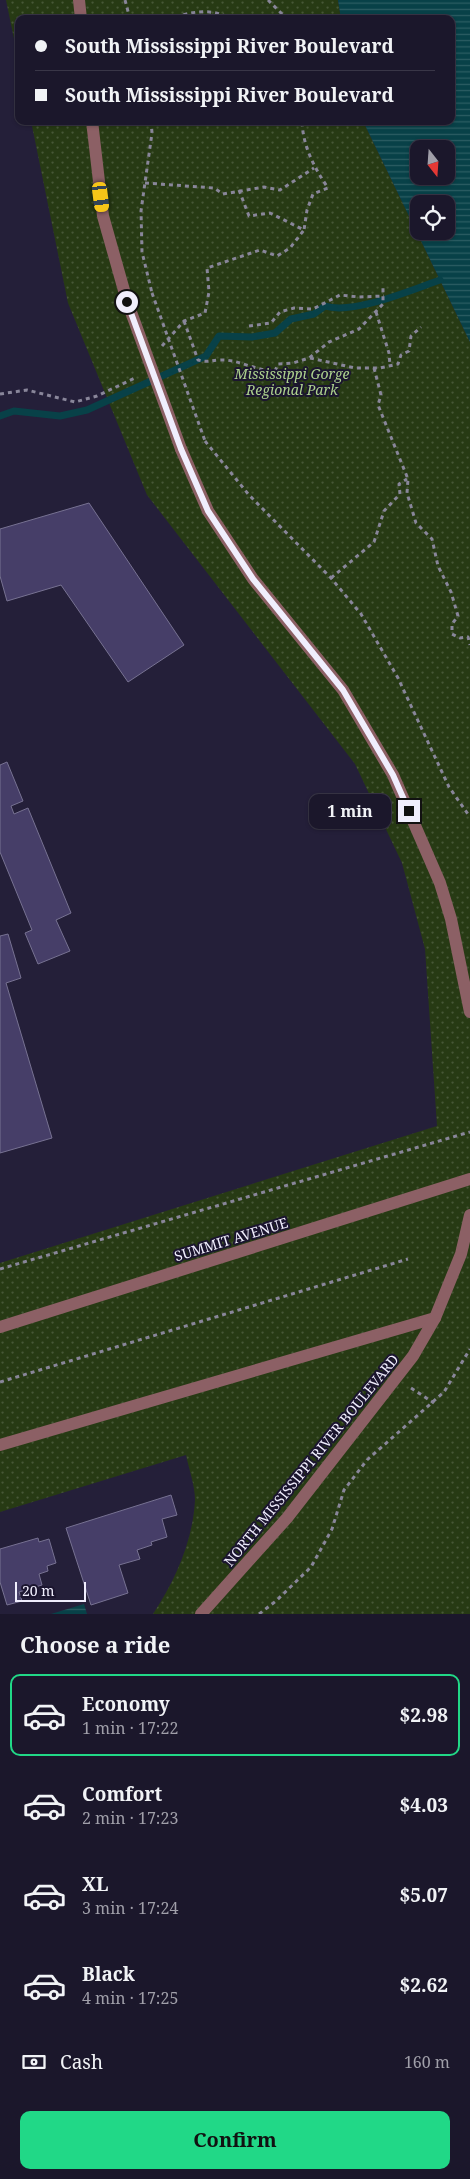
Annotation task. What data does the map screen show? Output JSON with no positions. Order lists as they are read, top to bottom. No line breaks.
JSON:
{"streets":{"street":["SUMMIT AVENUE","NORTH MISSISSIPPI RIVER BOULEVARD"]},"parks":["Mississippi Gorge Regional Park"],"scale_bar":"20 m","north":"bottom","page":{"banner":["South Mississippi River Boulevard","South Mississippi River Boulevard"],"bubble":"1 min","scale":"20 m","heading":"Choose a ride","list":[{"name":"Economy","note":"1 min · 17:22","value":"$2.98"},{"name":"Comfort","note":"2 min · 17:23","value":"$4.03"},{"name":"XL","note":"3 min · 17:24","value":"$5.07"},{"name":"Black","note":"4 min · 17:25","value":"$2.62"}],"pay":["Cash","160 m"],"buttons":"Confirm"}}
